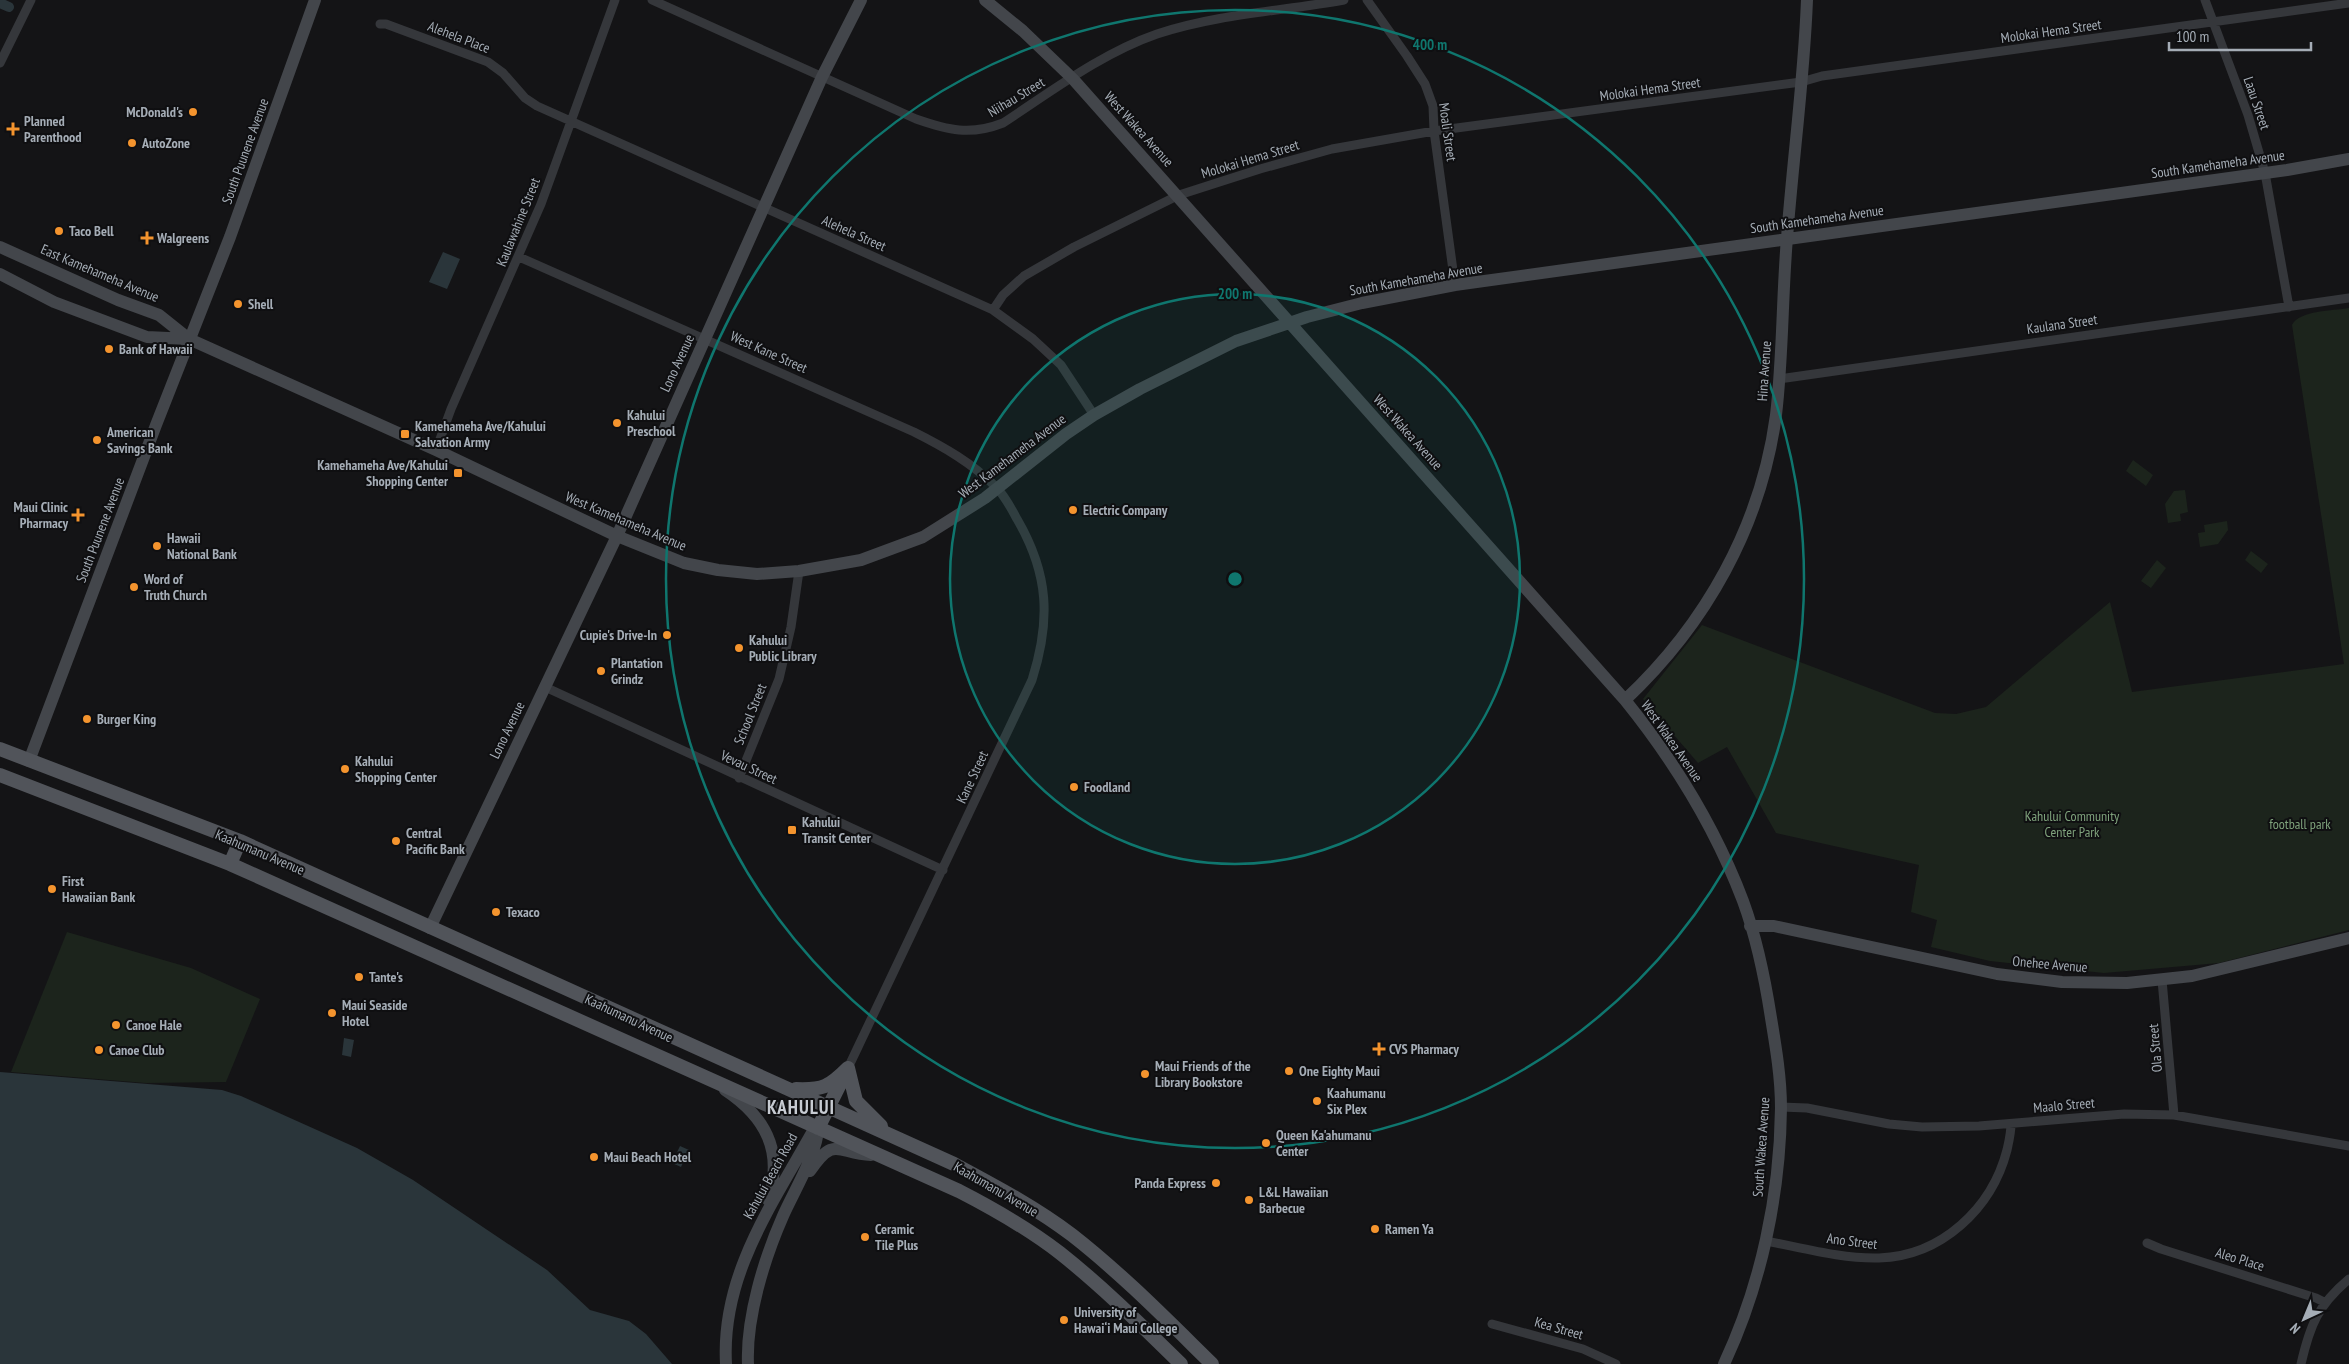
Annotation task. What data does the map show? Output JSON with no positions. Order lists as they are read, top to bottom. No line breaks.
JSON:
{"streets":{"main road":["Kaahumanu Avenue"],"street":["Molokai Hema Street","Alehela Place","Niihau Street","Laau Street","West Wakea Avenue","Moali Street","South Puunene Avenue","South Kamehameha Avenue","Kaulawahine Street","Alehela Street","East Kamehameha Avenue","Kaulana Street","West Kane Street","Lono Avenue","Hina Avenue","West Kamehameha Avenue","School Street","Vevau Street","Kane Street","Onehee Avenue","Ola Street","Maalo Street","South Wakea Avenue","Kahului Beach Road","Ano Street","Aleo Place","Kea Street"]},"crossings":[["Molokai Hema Street","Laau Street"],["Molokai Hema Street","West Wakea Avenue"],["Molokai Hema Street","Moali Street"],["Molokai Hema Street","Alehela Street"],["Molokai Hema Street","Hina Avenue"],["Alehela Place","Kaulawahine Street"],["Alehela Place","Alehela Street"],["Niihau Street","West Wakea Avenue"],["Niihau Street","Lono Avenue"],["Laau Street","South Kamehameha Avenue"],["Laau Street","Kaulana Street"],["West Wakea Avenue","South Kamehameha Avenue"],["West Wakea Avenue","Hina Avenue"],["West Wakea Avenue","West Kamehameha Avenue"],["West Wakea Avenue","Onehee Avenue"],["West Wakea Avenue","South Wakea Avenue"],["Moali Street","South Kamehameha Avenue"],["South Puunene Avenue","East Kamehameha Avenue"],["South Puunene Avenue","West Kamehameha Avenue"],["South Puunene Avenue","Kaahumanu Avenue"],["South Kamehameha Avenue","Hina Avenue"],["South Kamehameha Avenue","West Kamehameha Avenue"],["Kaulawahine Street","Alehela Street"],["Kaulawahine Street","West Kane Street"],["Kaulawahine Street","West Kamehameha Avenue"],["Alehela Street","Lono Avenue"],["Alehela Street","West Kamehameha Avenue"],["East Kamehameha Avenue","West Kamehameha Avenue"],["Kaulana Street","Hina Avenue"],["West Kane Street","Lono Avenue"],["West Kane Street","West Kamehameha Avenue"],["West Kane Street","Kane Street"],["Lono Avenue","West Kamehameha Avenue"],["Lono Avenue","Vevau Street"],["Lono Avenue","Kaahumanu Avenue"],["West Kamehameha Avenue","School Street"],["West Kamehameha Avenue","Kane Street"],["School Street","Vevau Street"],["Vevau Street","Kane Street"],["Kaahumanu Avenue","Kahului Beach Road"],["Onehee Avenue","Ola Street"],["Onehee Avenue","South Wakea Avenue"],["Ola Street","Maalo Street"],["Maalo Street","South Wakea Avenue"],["Maalo Street","Ano Street"],["South Wakea Avenue","Ano Street"]],"districts":["KAHULUI"],"parks":["Kahului Community Center Park","football park"],"places":{"other":["McDonald's","AutoZone","Taco Bell","Shell","Bank of Hawaii","Kahului Preschool","American Savings Bank","Electric Company","Hawaii National Bank","Word of Truth Church","Cupie's Drive-In","Kahului Public Library","Plantation Grindz","Burger King","Kahului Shopping Center","Foodland","Central Pacific Bank","First Hawaiian Bank","Texaco","Tante's","Maui Seaside Hotel","Canoe Hale","Canoe Club","One Eighty Maui","Maui Friends of the Library Bookstore","Kaahumanu Six Plex","Queen Ka'ahumanu Center","Maui Beach Hotel","Panda Express","L&L Hawaiian Barbecue","Ramen Ya","Ceramic Tile Plus","University of Hawai‘i Maui College"],"health":["Planned Parenthood","Walgreens","Maui Clinic Pharmacy","CVS Pharmacy"],"transit":["Kamehameha Ave/Kahului Salvation Army","Kamehameha Ave/Kahului Shopping Center","Kahului Transit Center"]},"scale_bar":"100 m","north":"bottom left","rings":["400 m","200 m"]}
